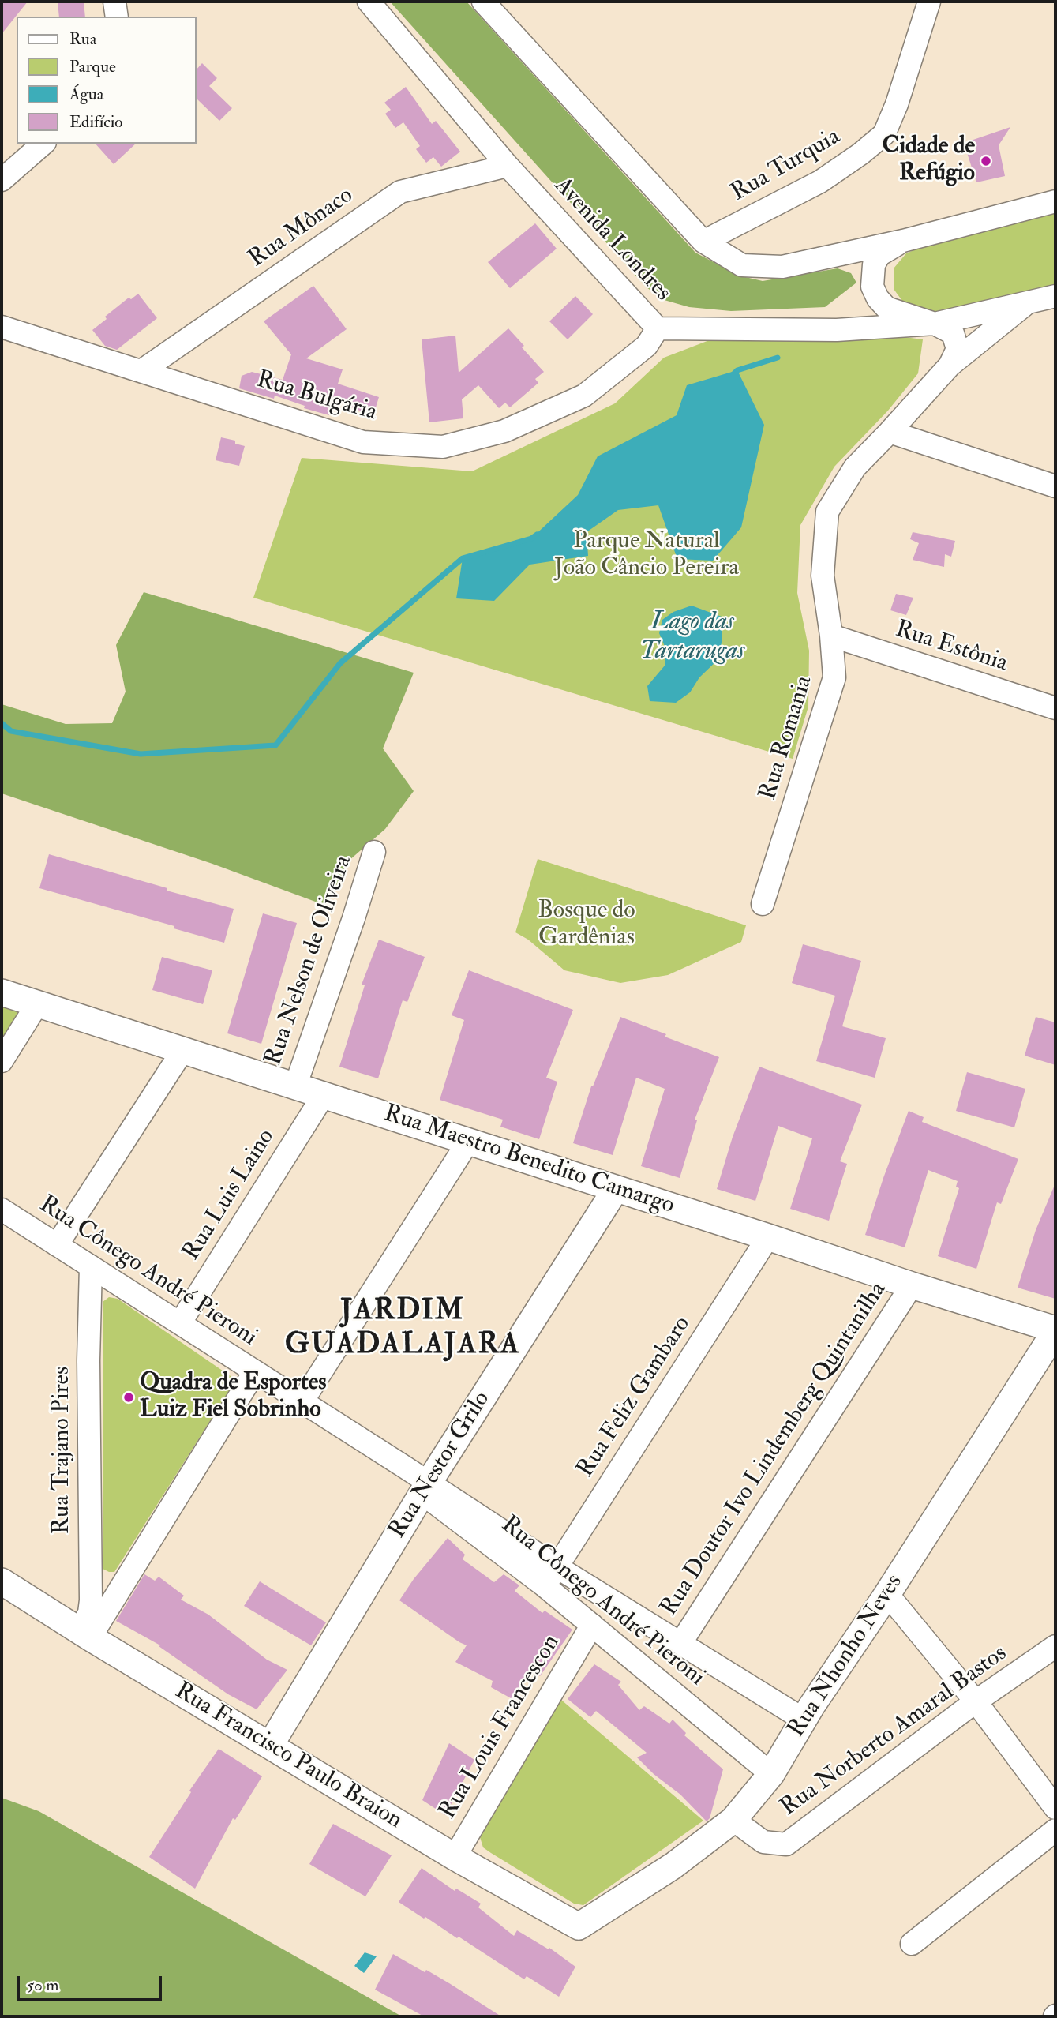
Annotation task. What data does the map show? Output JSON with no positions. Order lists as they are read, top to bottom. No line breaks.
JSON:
{"streets":{"street":["Rua Turquia","Rua Mônaco","Avenida Londres","Rua Bulgária","Rua Estônia","Rua Romania","Rua Nelson de Oliveira","Rua Maestro Benedito Camargo","Rua Luis Laino","Rua Cônego André Pieroni","Rua Feliz Gambaro","Rua Doutor Ivo Lindemberg Quintanilha","Rua Trajano Pires","Rua Nestor Grilo","Rua Nhonho Neves","Rua Louis Francescon","Rua Norberto Amaral Bastos","Rua Francisco Paulo Braion"]},"crossings":[["Rua Mônaco","Avenida Londres"],["Rua Mônaco","Rua Bulgária"],["Avenida Londres","Rua Bulgária"],["Avenida Londres","Rua Romania"],["Rua Estônia","Rua Romania"],["Rua Nelson de Oliveira","Rua Maestro Benedito Camargo"],["Rua Maestro Benedito Camargo","Rua Luis Laino"],["Rua Maestro Benedito Camargo","Rua Feliz Gambaro"],["Rua Maestro Benedito Camargo","Rua Doutor Ivo Lindemberg Quintanilha"],["Rua Maestro Benedito Camargo","Rua Nestor Grilo"],["Rua Maestro Benedito Camargo","Rua Nhonho Neves"],["Rua Luis Laino","Rua Cônego André Pieroni"],["Rua Cônego André Pieroni","Rua Feliz Gambaro"],["Rua Cônego André Pieroni","Rua Doutor Ivo Lindemberg Quintanilha"],["Rua Cônego André Pieroni","Rua Trajano Pires"],["Rua Cônego André Pieroni","Rua Nestor Grilo"],["Rua Cônego André Pieroni","Rua Nhonho Neves"],["Rua Cônego André Pieroni","Rua Louis Francescon"],["Rua Trajano Pires","Rua Francisco Paulo Braion"],["Rua Nestor Grilo","Rua Francisco Paulo Braion"],["Rua Nhonho Neves","Rua Norberto Amaral Bastos"],["Rua Nhonho Neves","Rua Francisco Paulo Braion"],["Rua Louis Francescon","Rua Francisco Paulo Braion"]],"districts":["JARDIM GUADALAJARA"],"water":["Lago das Tartarugas"],"parks":["Parque Natural João Câncio Pereira","Bosque do Gardênias"],"places":["Cidade de Refúgio","Quadra de Esportes Luiz Fiel Sobrinho"],"legend":["Rua","Parque","Água","Edifício"],"scale_bar":"50 m"}
